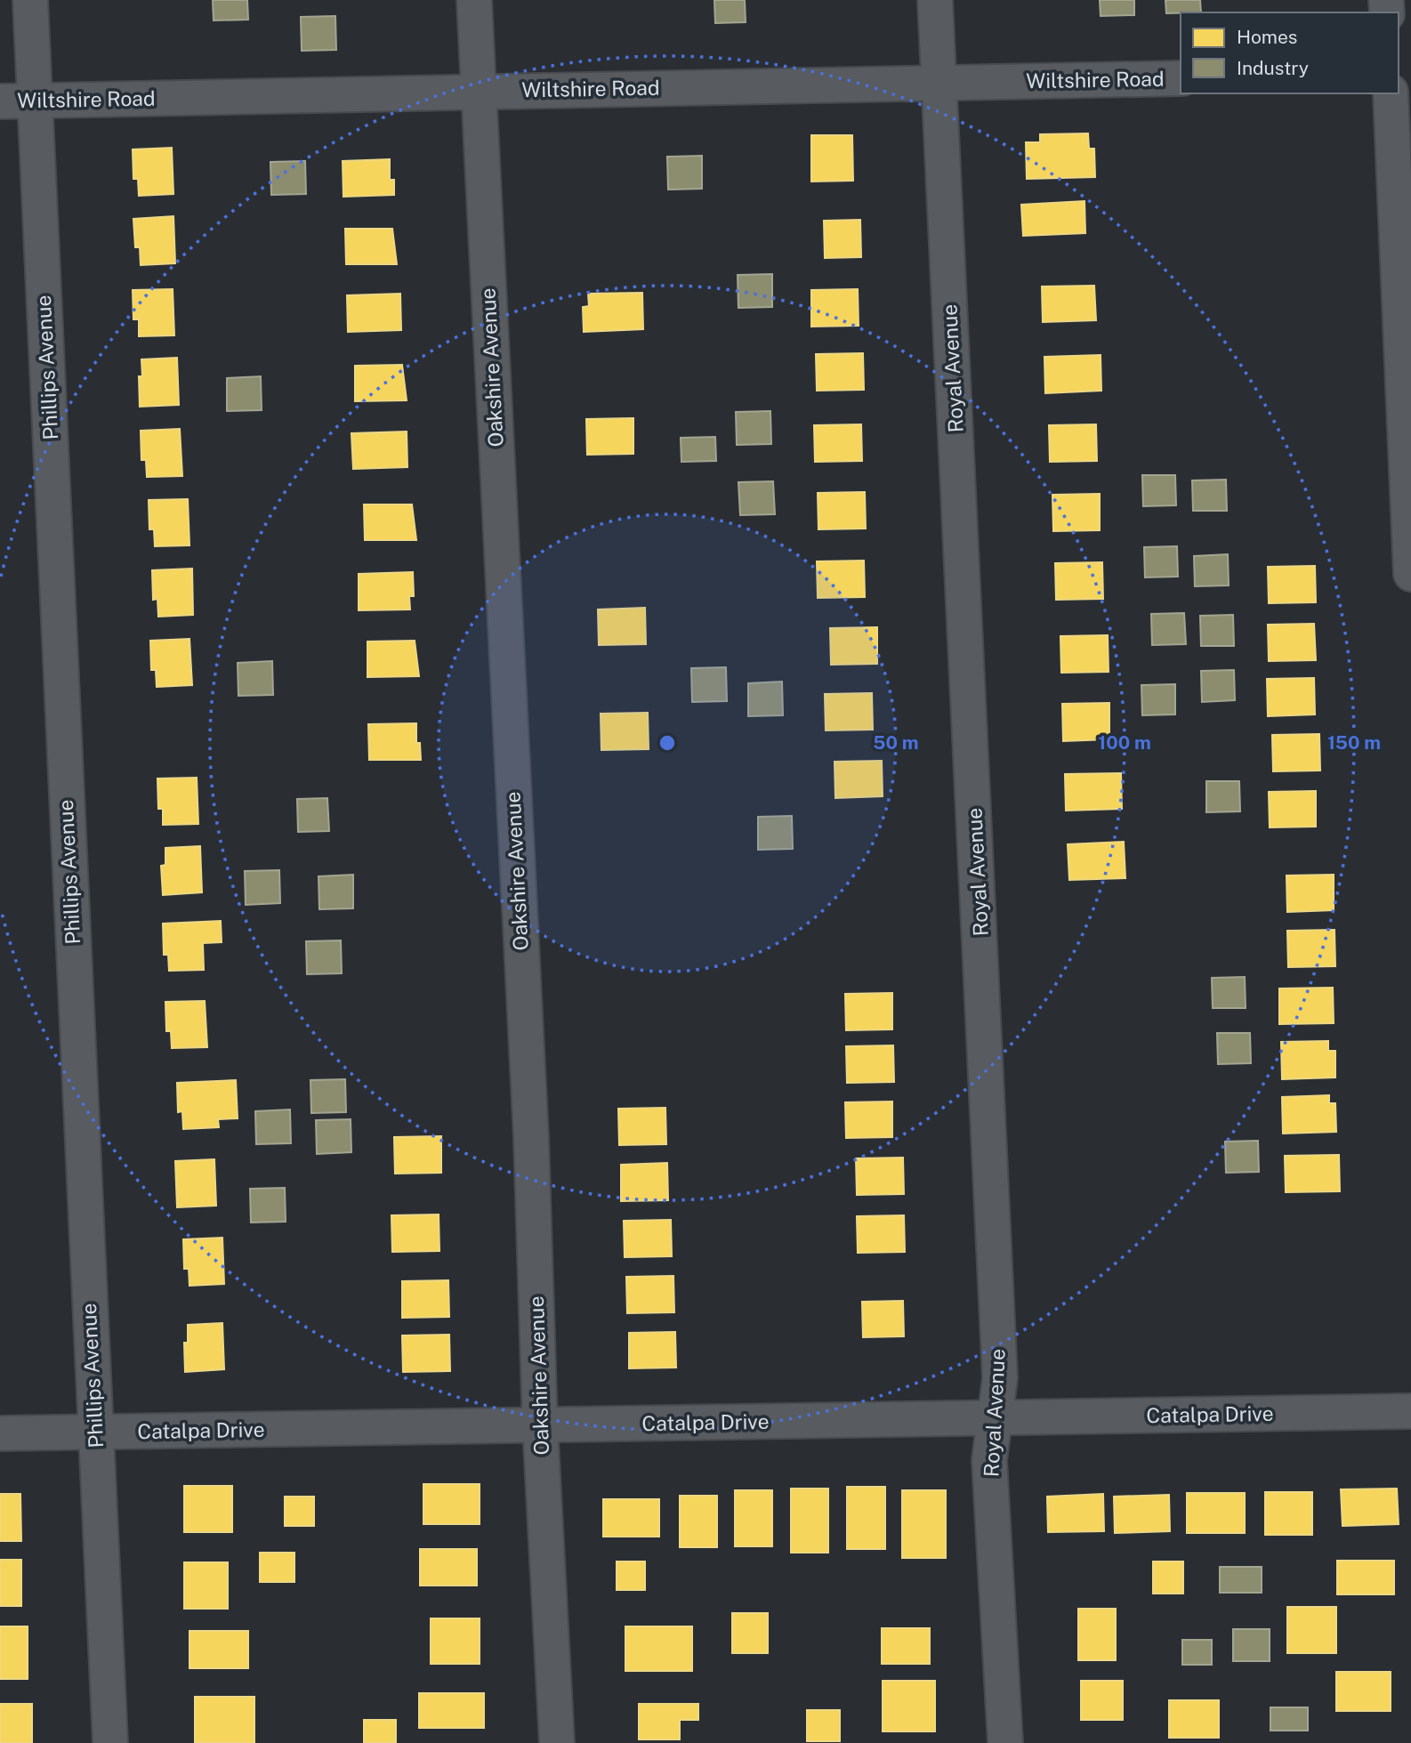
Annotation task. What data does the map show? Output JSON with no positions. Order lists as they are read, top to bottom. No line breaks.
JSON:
{"streets":{"street":["Wiltshire Road","Phillips Avenue","Oakshire Avenue","Royal Avenue","Catalpa Drive"]},"crossings":[["Wiltshire Road","Phillips Avenue"],["Wiltshire Road","Oakshire Avenue"],["Wiltshire Road","Royal Avenue"],["Phillips Avenue","Catalpa Drive"],["Oakshire Avenue","Catalpa Drive"],["Royal Avenue","Catalpa Drive"]],"legend":["Homes","Industry"],"rings":["50 m","100 m","150 m"]}
